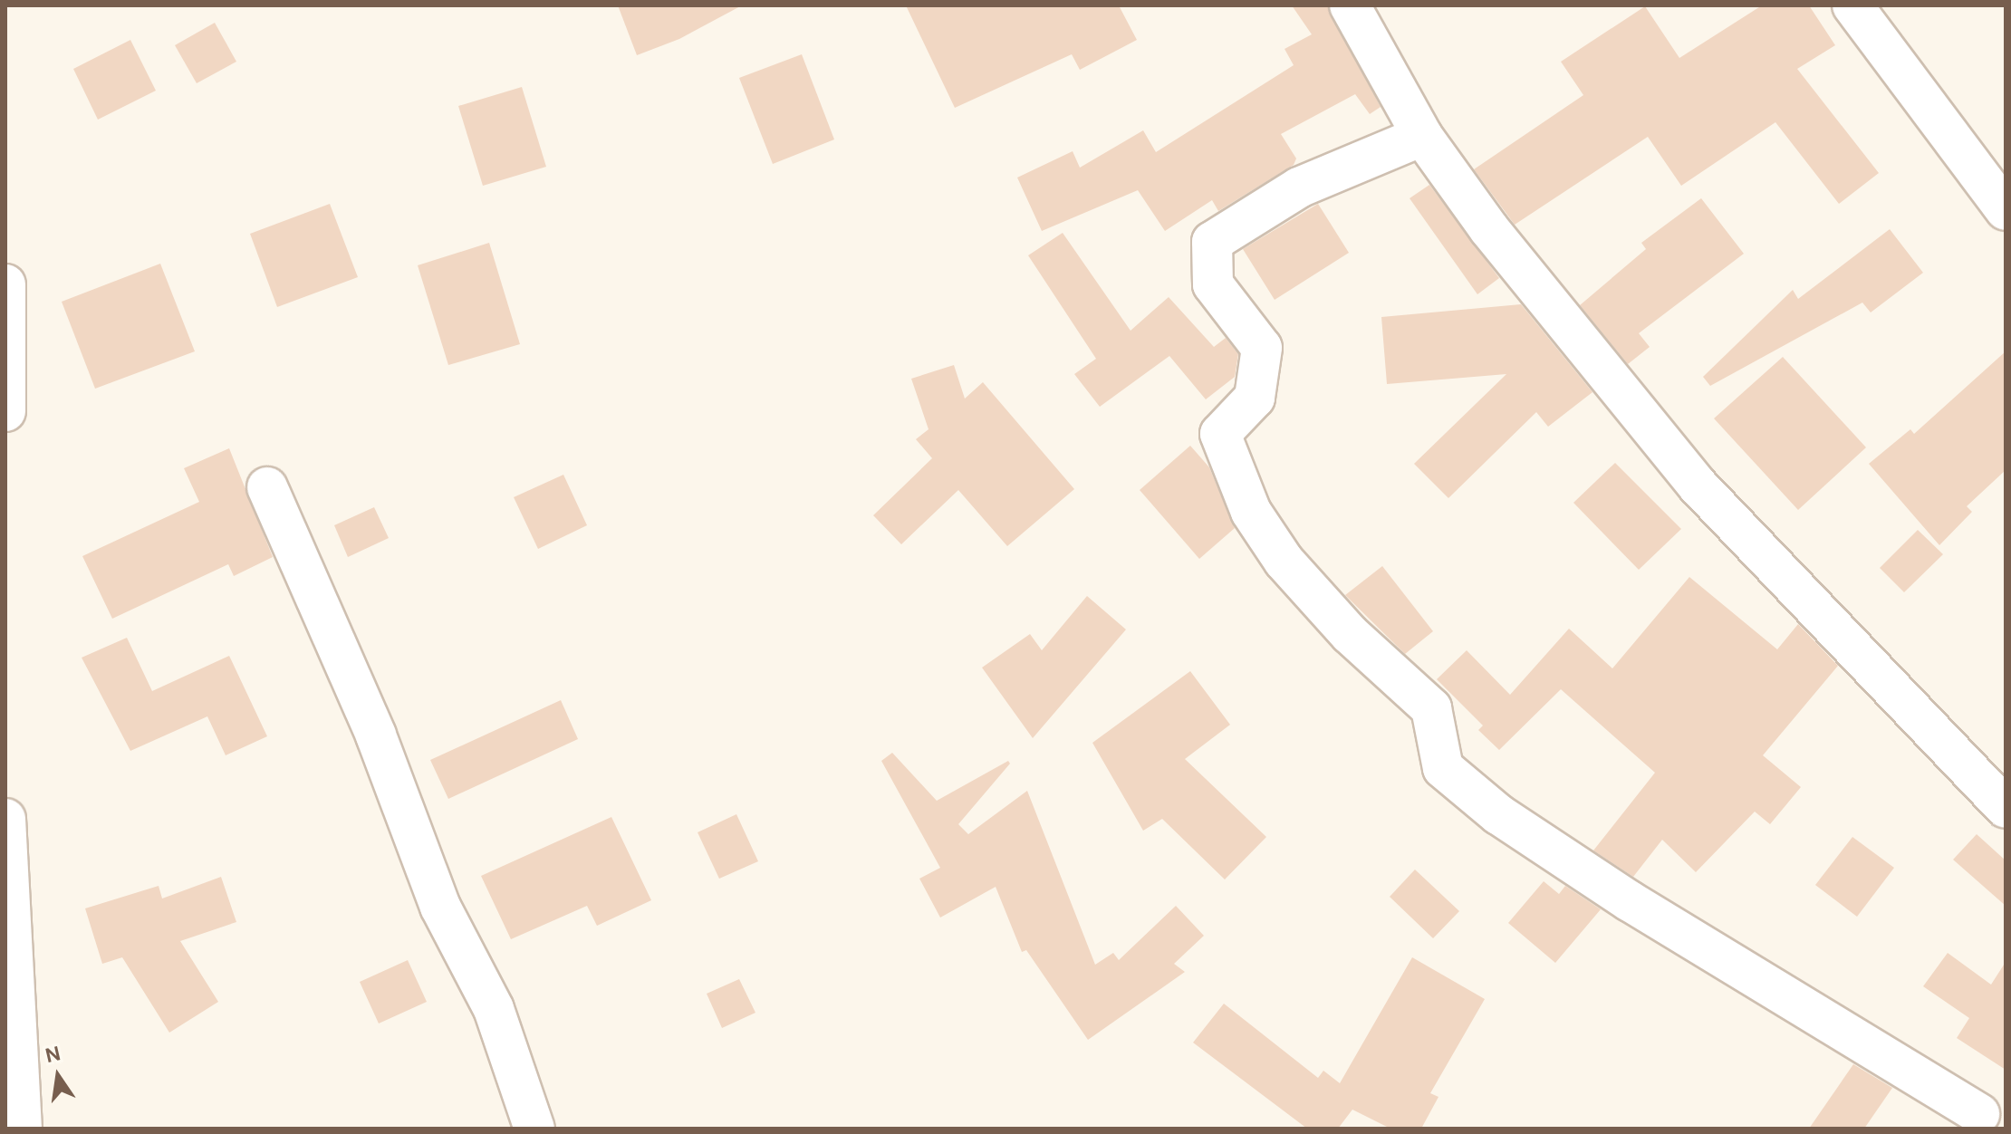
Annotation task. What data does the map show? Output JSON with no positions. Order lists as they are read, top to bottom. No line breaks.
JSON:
{"north":"top"}
